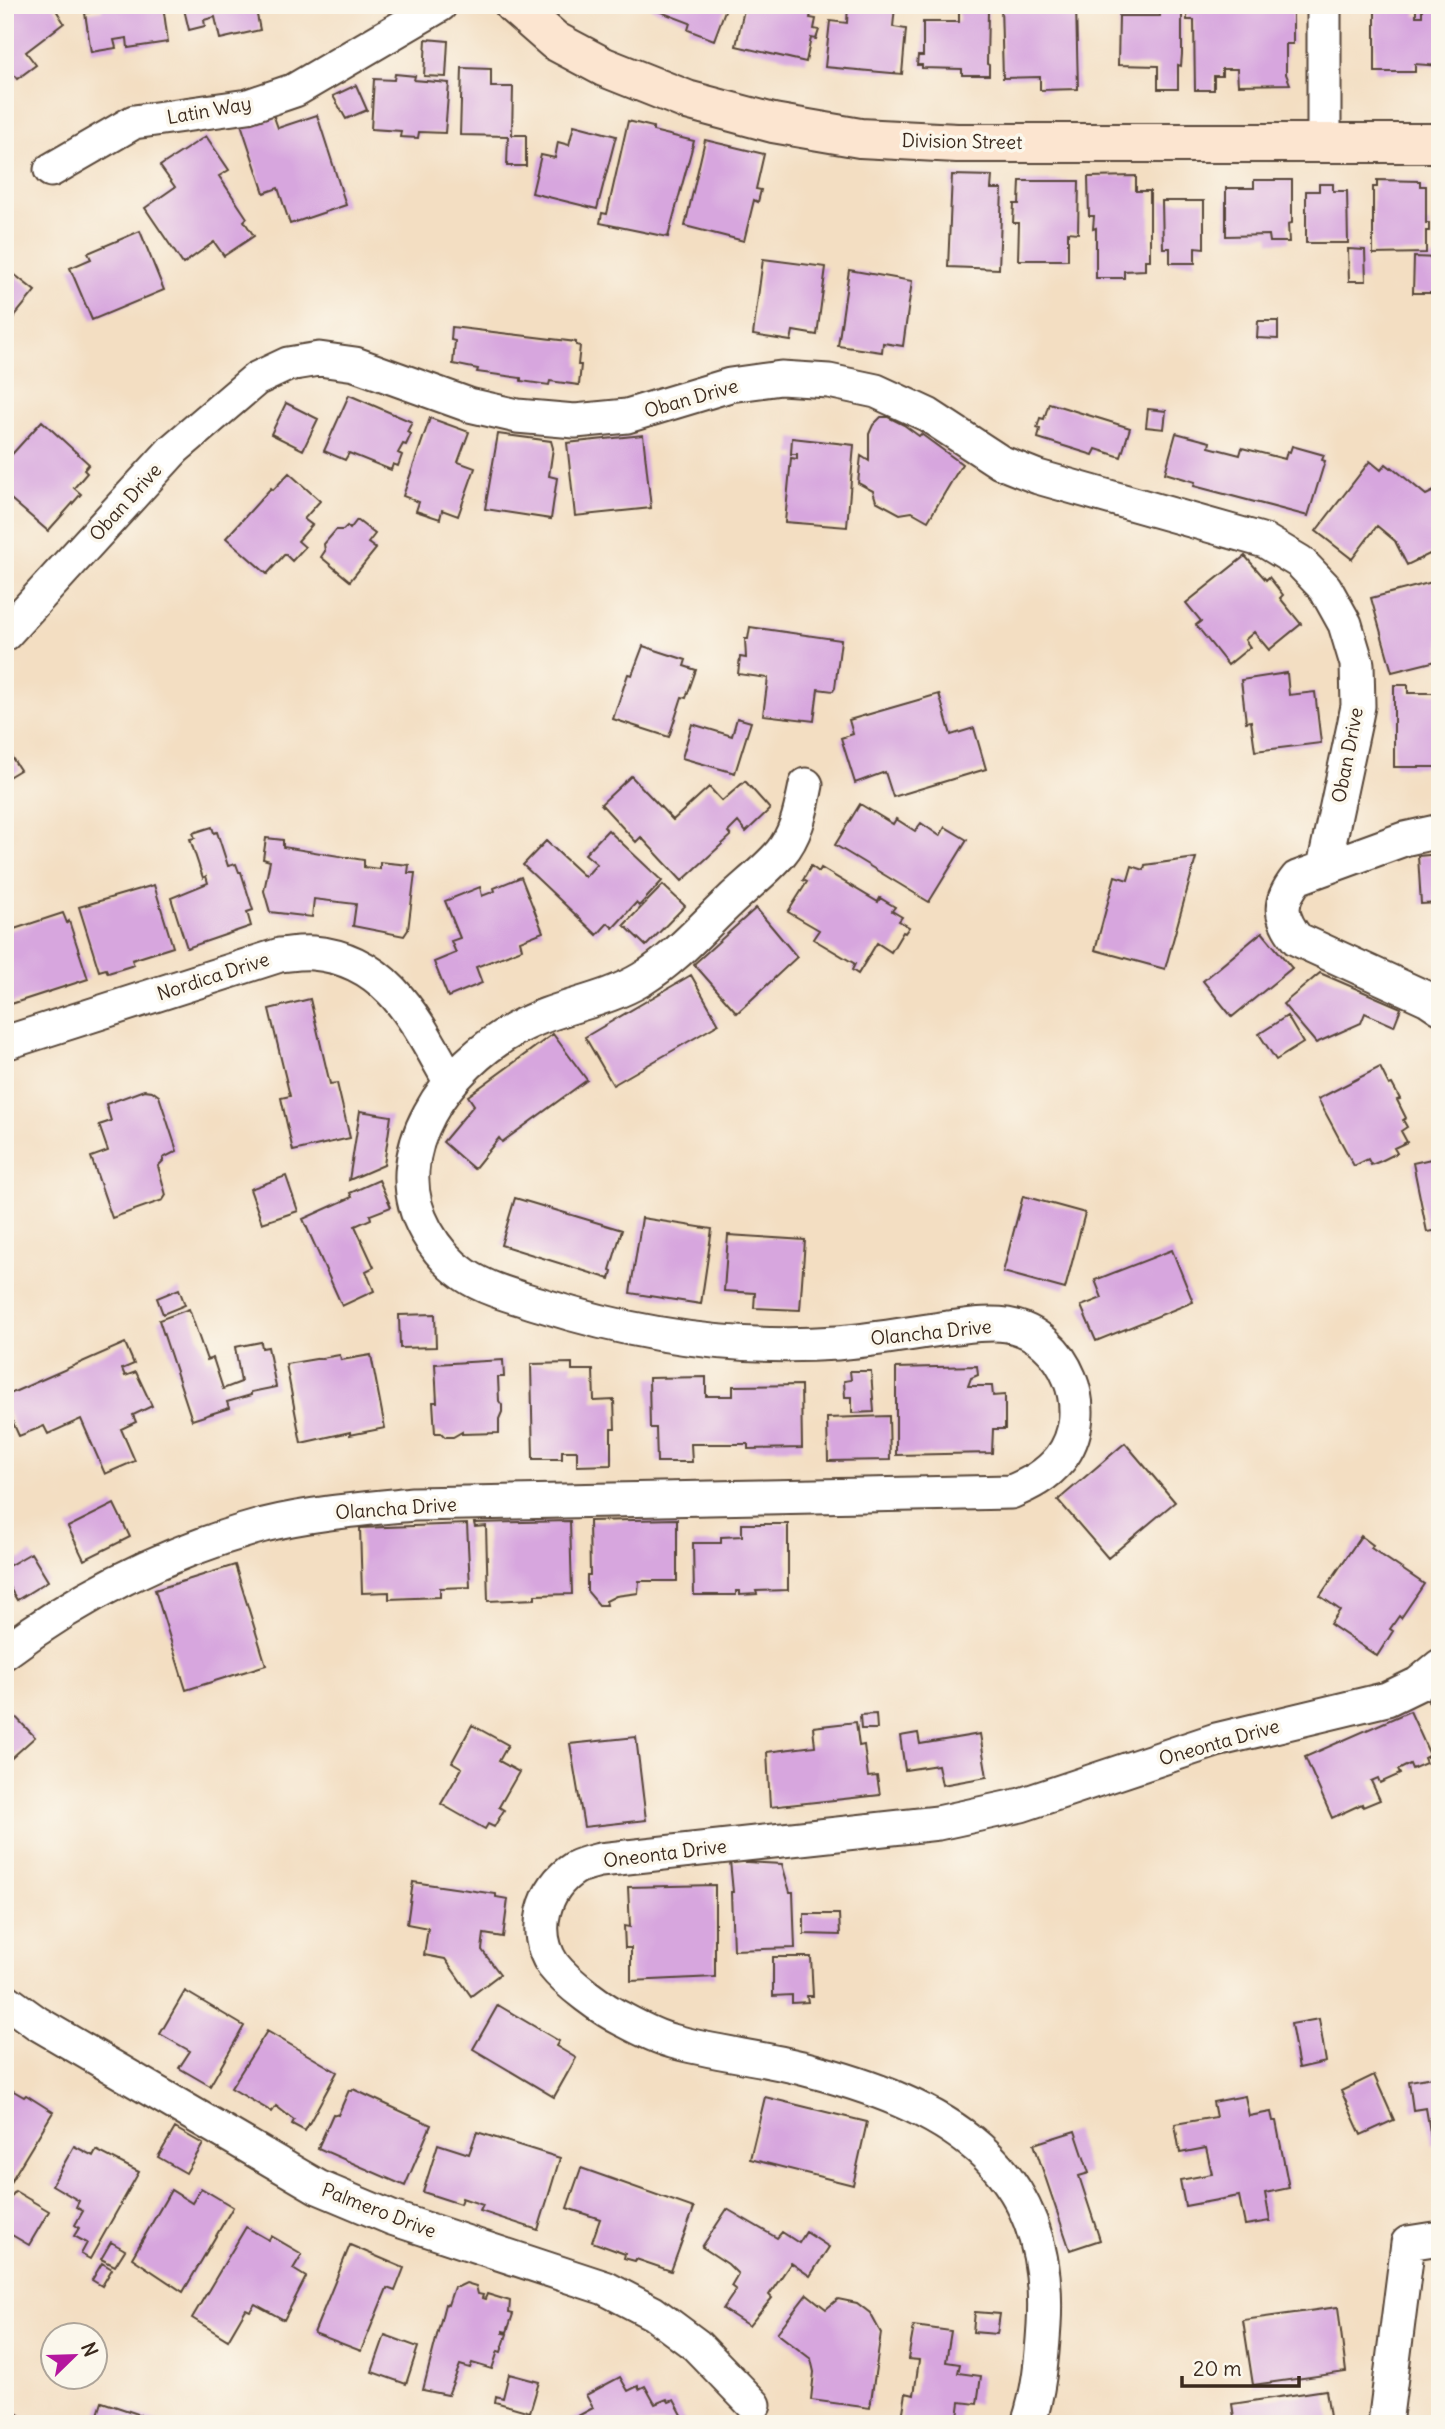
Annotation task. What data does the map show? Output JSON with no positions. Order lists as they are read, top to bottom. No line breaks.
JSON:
{"streets":{"street":["Latin Way","Division Street","Oban Drive","Nordica Drive","Olancha Drive","Oneonta Drive","Palmero Drive"]},"crossings":[["Nordica Drive","Olancha Drive"]],"scale_bar":"20 m","north":"top right"}
